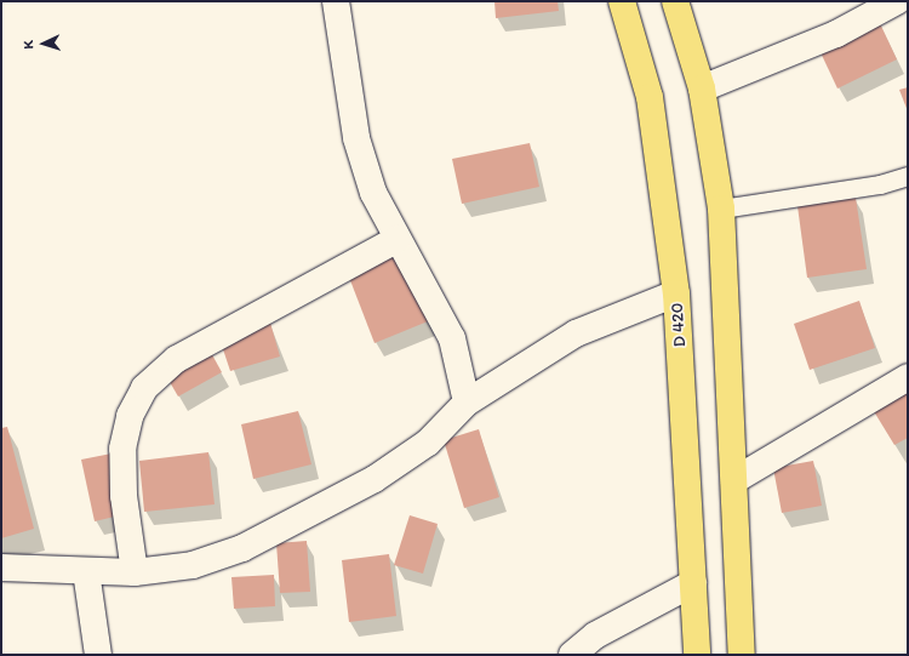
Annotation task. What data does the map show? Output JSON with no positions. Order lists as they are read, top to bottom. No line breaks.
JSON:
{"streets":{"highway":["D 420"]},"north":"left"}
